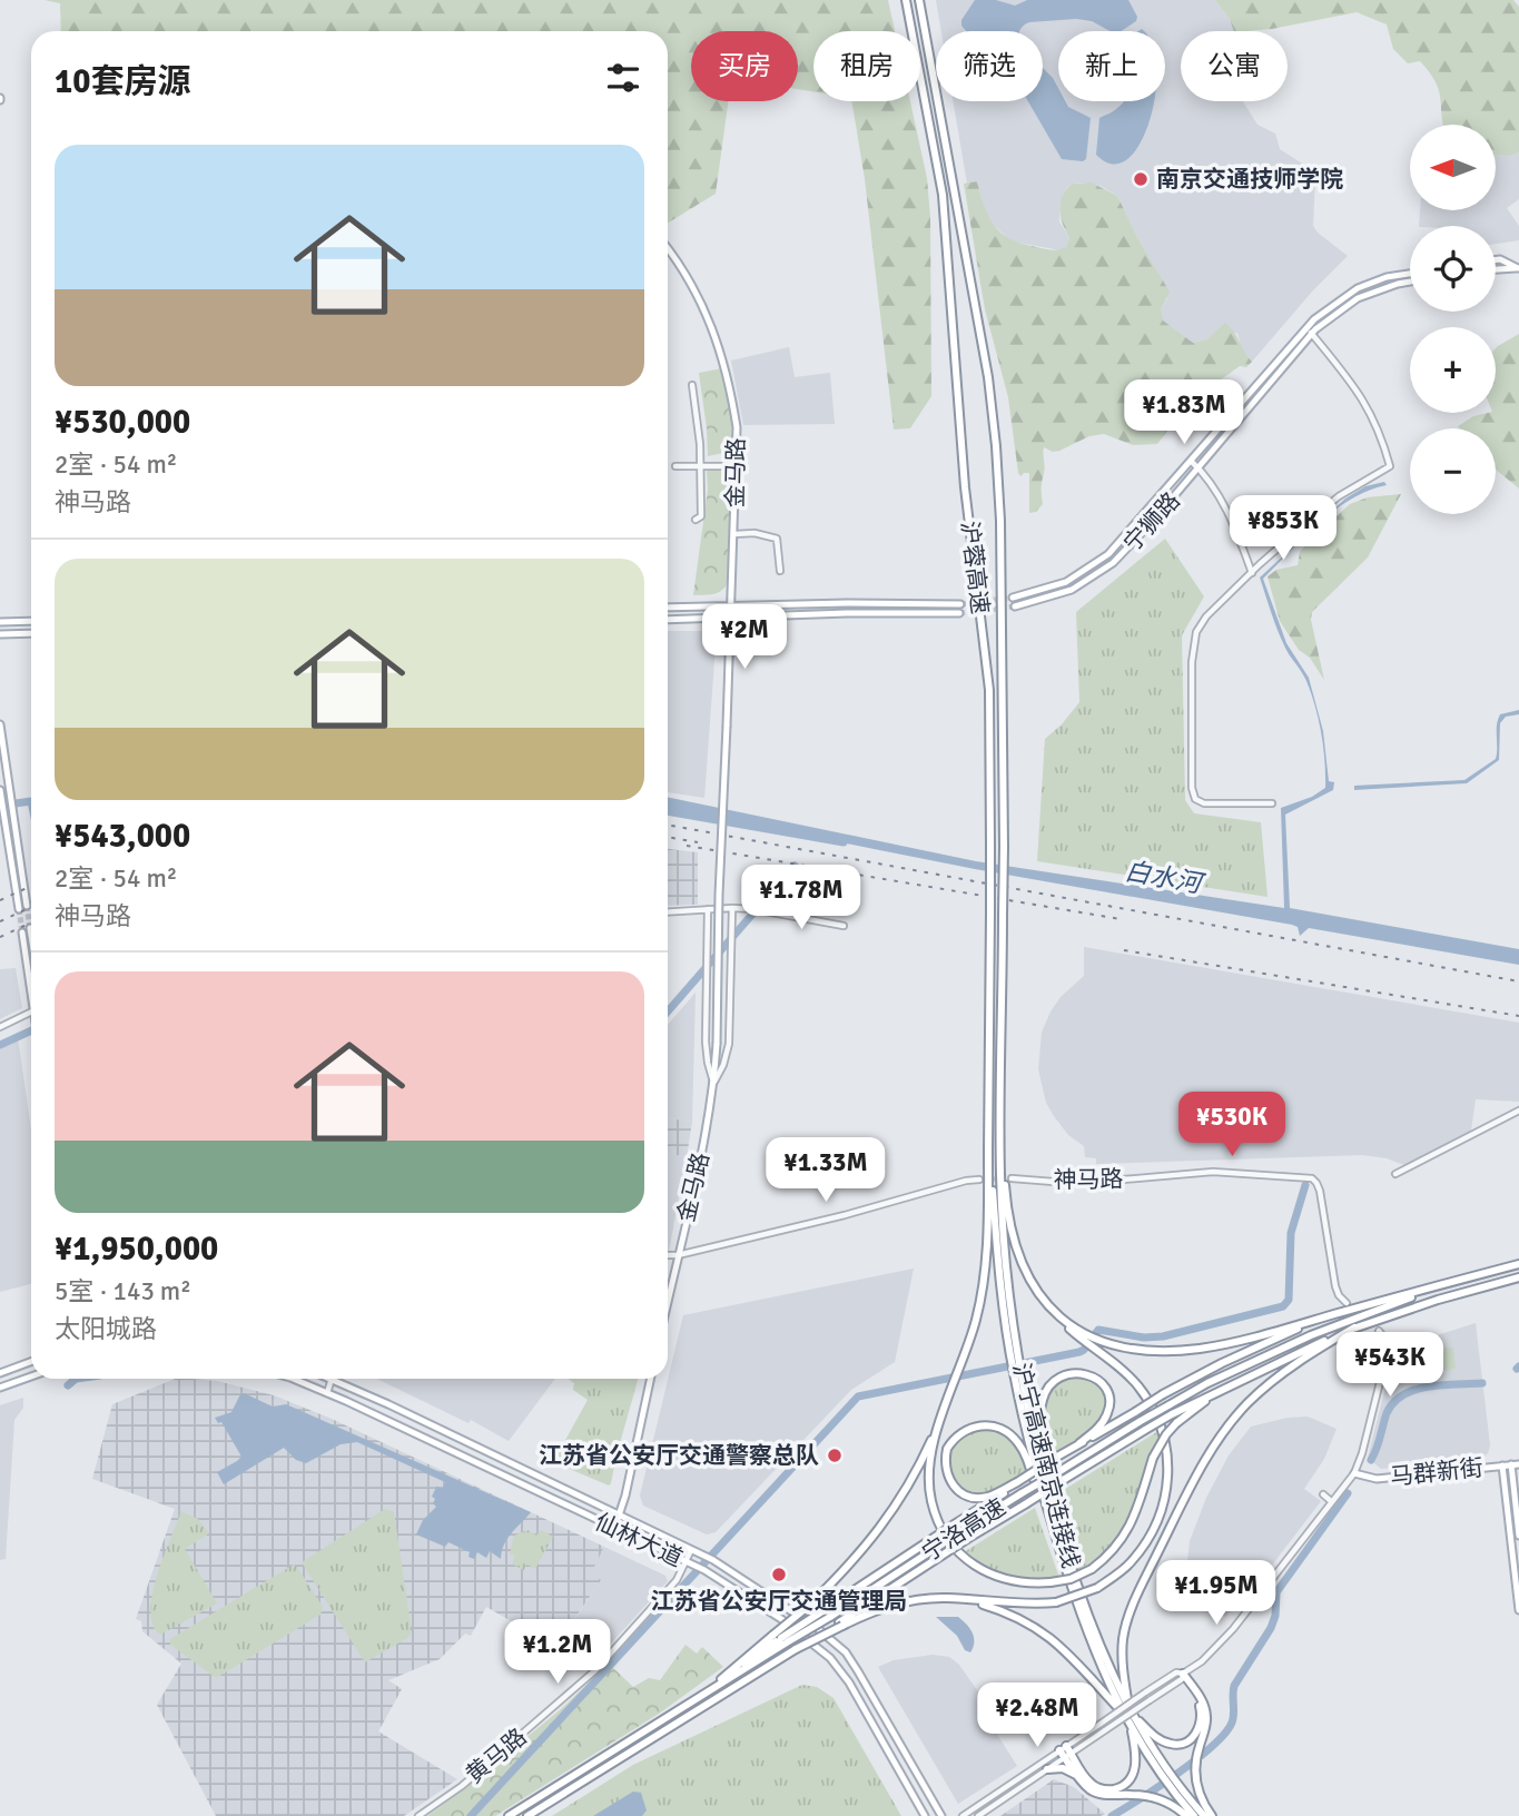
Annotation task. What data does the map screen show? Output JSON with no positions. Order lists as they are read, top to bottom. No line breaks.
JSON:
{"streets":{"highway":["沪蓉高速","沪宁高速南京连接线","宁洛高速"],"main road":["金马路","宁狮路","马群新街","仙林大道"],"street":["神马路","黄马路"]},"crossings":[["沪蓉高速","沪宁高速南京连接线"],["仙林大道","黄马路"]],"water":["白水河"],"places":["南京交通技师学院","江苏省公安厅交通警察总队","江苏省公安厅交通管理局"],"north":"left","page":{"chip":["买房","租房","筛选","新上","公寓"],"heading":"10套房源","map_buttons":["+","−"],"list":[{"name":"¥530,000","note":"2室 · 54 m² · 神马路"},{"name":"¥543,000","note":"2室 · 54 m² · 神马路"},{"name":"¥1,950,000","note":"5室 · 143 m² · 太阳城路"}],"price":["¥1.83M","¥853K","¥2M","¥1.78M","¥530K","¥1.33M","¥543K","¥1.95M","¥1.2M","¥2.48M"]}}
